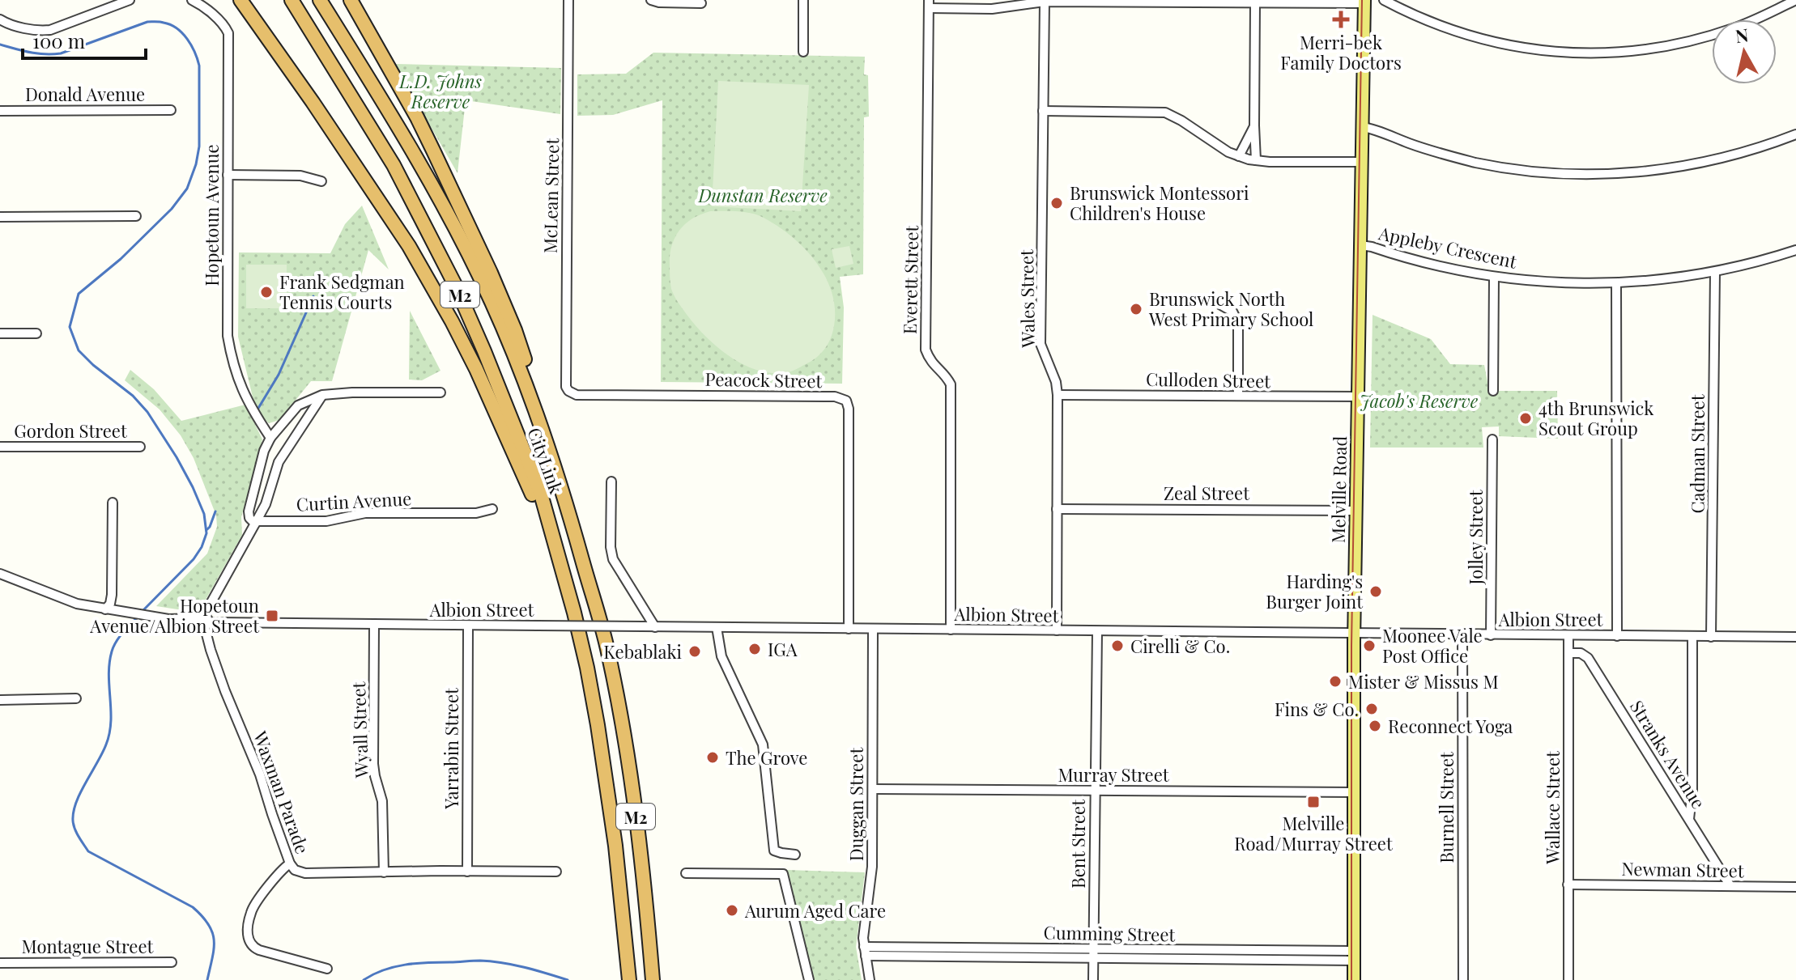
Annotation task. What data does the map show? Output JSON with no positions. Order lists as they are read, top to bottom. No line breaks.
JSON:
{"streets":{"highway":["M2","CityLink"],"main road":["Melville Road"],"street":["Donald Avenue","McLean Street","Hopetoun Avenue","Appleby Crescent","Everett Street","Wales Street","Peacock Street","Culloden Street","Gordon Street","Cadman Street","Zeal Street","Curtin Avenue","Jolley Street","Albion Street","Wyall Street","Yarrabin Street","Stranks Avenue","Murray Street","Waxman Parade","Duggan Street","Burnell Street","Wallace Street","Bent Street","Newman Street","Cumming Street","Montague Street"]},"crossings":[["McLean Street","Peacock Street"],["Appleby Crescent","Cadman Street"],["Appleby Crescent","Melville Road"],["Everett Street","Albion Street"],["Wales Street","Culloden Street"],["Wales Street","Zeal Street"],["Wales Street","Albion Street"],["Peacock Street","Albion Street"],["Culloden Street","Melville Road"],["Cadman Street","Albion Street"],["Melville Road","Zeal Street"],["Melville Road","Albion Street"],["Melville Road","Murray Street"],["Melville Road","Cumming Street"],["Jolley Street","Albion Street"],["Albion Street","Wyall Street"],["Albion Street","Yarrabin Street"],["Albion Street","Waxman Parade"],["Albion Street","Duggan Street"],["Albion Street","Burnell Street"],["Albion Street","Wallace Street"],["Albion Street","Bent Street"],["Wyall Street","Waxman Parade"],["Yarrabin Street","Waxman Parade"],["Stranks Avenue","Wallace Street"],["Stranks Avenue","Newman Street"],["Murray Street","Duggan Street"],["Murray Street","Bent Street"],["Duggan Street","Cumming Street"],["Wallace Street","Newman Street"],["Bent Street","Cumming Street"]],"parks":["L.D. Johns Reserve","Dunstan Reserve","Jacob's Reserve"],"places":{"health":["Merri-bek Family Doctors"],"other":["Brunswick Montessori Children's House","Frank Sedgman Tennis Courts","Brunswick North West Primary School","4th Brunswick Scout Group","Harding's Burger Joint","Cirelli & Co.","Moonee Vale Post Office","IGA","Kebablaki","Mister & Missus M","Fins & Co.","Reconnect Yoga","The Grove","Aurum Aged Care"],"transit":["Hopetoun Avenue/Albion Street","Melville Road/Murray Street"]},"scale_bar":"100 m","north":"top"}
